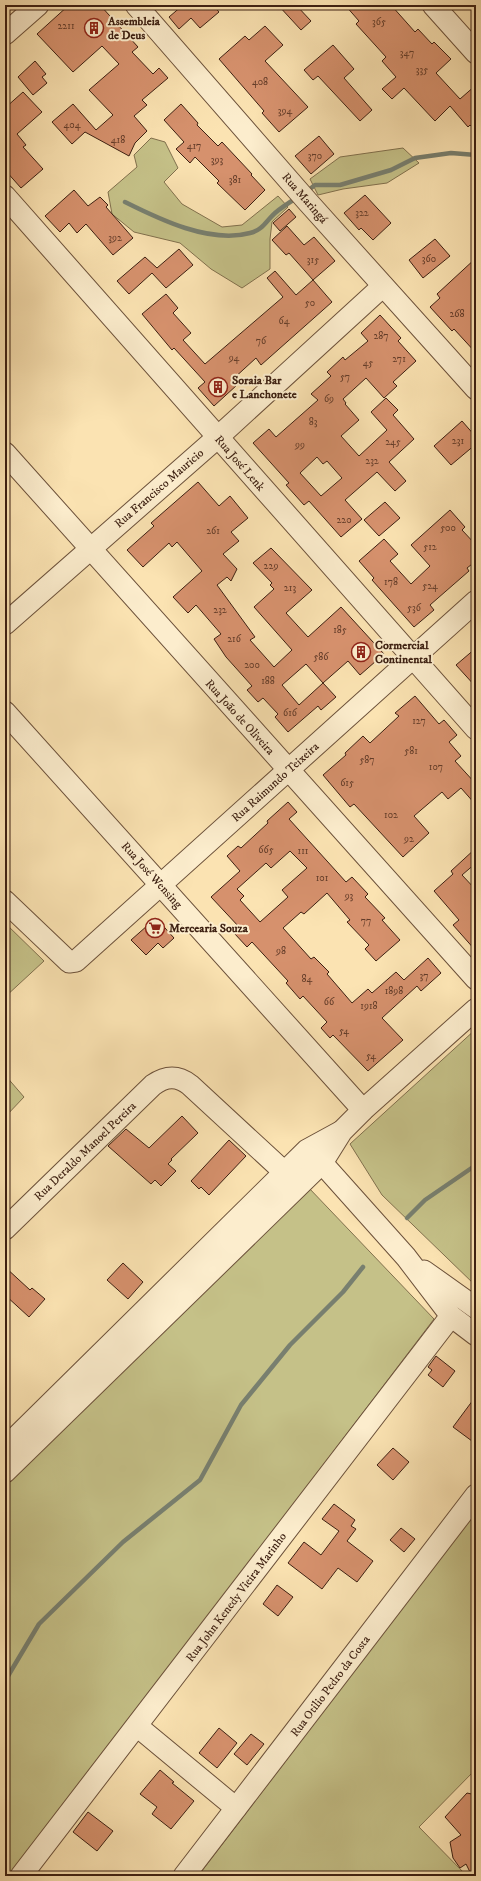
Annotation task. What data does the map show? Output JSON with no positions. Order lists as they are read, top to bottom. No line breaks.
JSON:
{"streets":{"street":["Rua Maringá","Rua José Lenk","Rua Francisco Mauricio","Rua João de Oliveira","Rua Raimundo Teixeira","Rua José Wensing","Rua Deraldo Manoel Pereira","Rua John Kenedy Vieira Marinho","Rua Otilio Pedro da Costa"]},"crossings":[["Rua Maringá","Rua Francisco Mauricio"],["Rua José Lenk","Rua Francisco Mauricio"],["Rua José Lenk","Rua Raimundo Teixeira"],["Rua Francisco Mauricio","Rua João de Oliveira"],["Rua João de Oliveira","Rua Raimundo Teixeira"],["Rua Raimundo Teixeira","Rua José Wensing"]],"places":{"building":["Assembleia de Deus","Soraia Bar e Lanchonete","Cormercial Continental"],"supermarket":["Mercearia Souza"]},"house_numbers":["365","2211","347","335","408","394","404","418","417","370","393","381","322","392","360","315","50","268","64","287","76","94","271","45","57","69","83","231","245","99","232","220","500","261","512","229","178","524","213","536","232","185","216","586","200","188","616","127","581","587","107","615","102","92","665","111","101","93","77","98","37","84","1898","66","1918","54","54"]}
